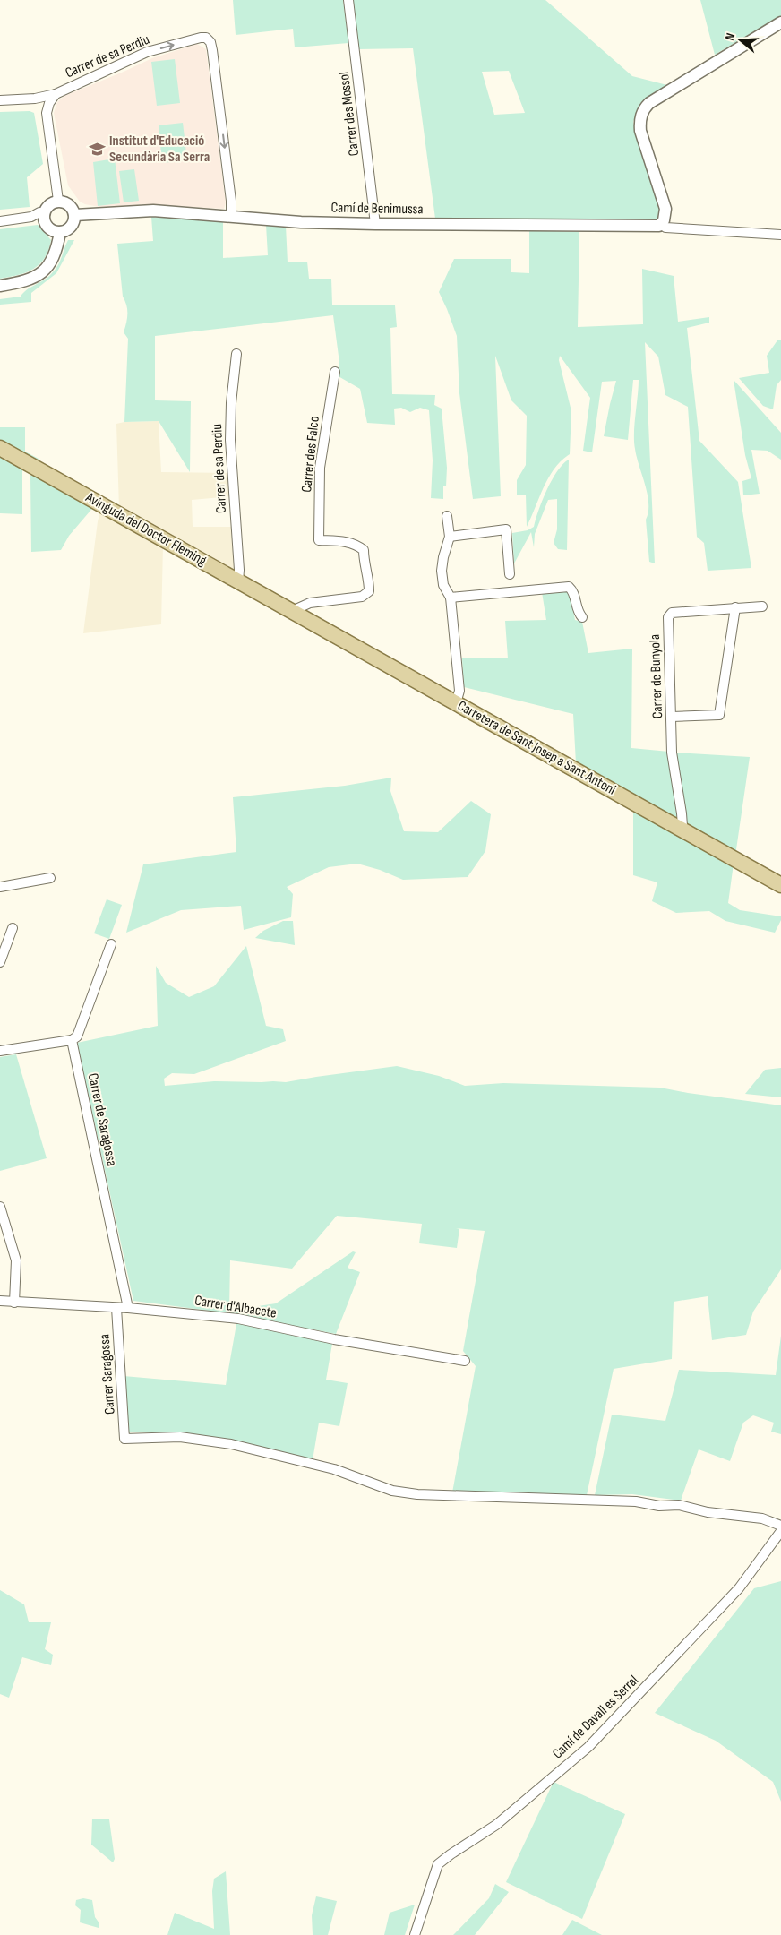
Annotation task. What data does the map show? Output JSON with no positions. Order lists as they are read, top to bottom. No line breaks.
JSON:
{"streets":{"main road":["Avinguda del Doctor Fleming","Carretera de Sant Josep a Sant Antoni"],"street":["Carrer de sa Perdiu","Carrer des Mossol","Camí de Benimussa","Carrer des Falco","Carrer de Bunyola","Carrer de Saragossa","Carrer d'Albacete","Carrer Saragossa","Camí de Davall es Serral"]},"crossings":[["Carrer de sa Perdiu","Camí de Benimussa"],["Carrer de sa Perdiu","Avinguda del Doctor Fleming"],["Carrer des Mossol","Camí de Benimussa"],["Carrer des Falco","Avinguda del Doctor Fleming"],["Carrer des Falco","Carretera de Sant Josep a Sant Antoni"],["Avinguda del Doctor Fleming","Carretera de Sant Josep a Sant Antoni"],["Carrer de Bunyola","Carretera de Sant Josep a Sant Antoni"],["Carrer de Saragossa","Carrer d'Albacete"],["Carrer d'Albacete","Carrer Saragossa"]],"places":{"school or university":["Institut d'Educació Secundària Sa Serra"]},"north":"left"}
